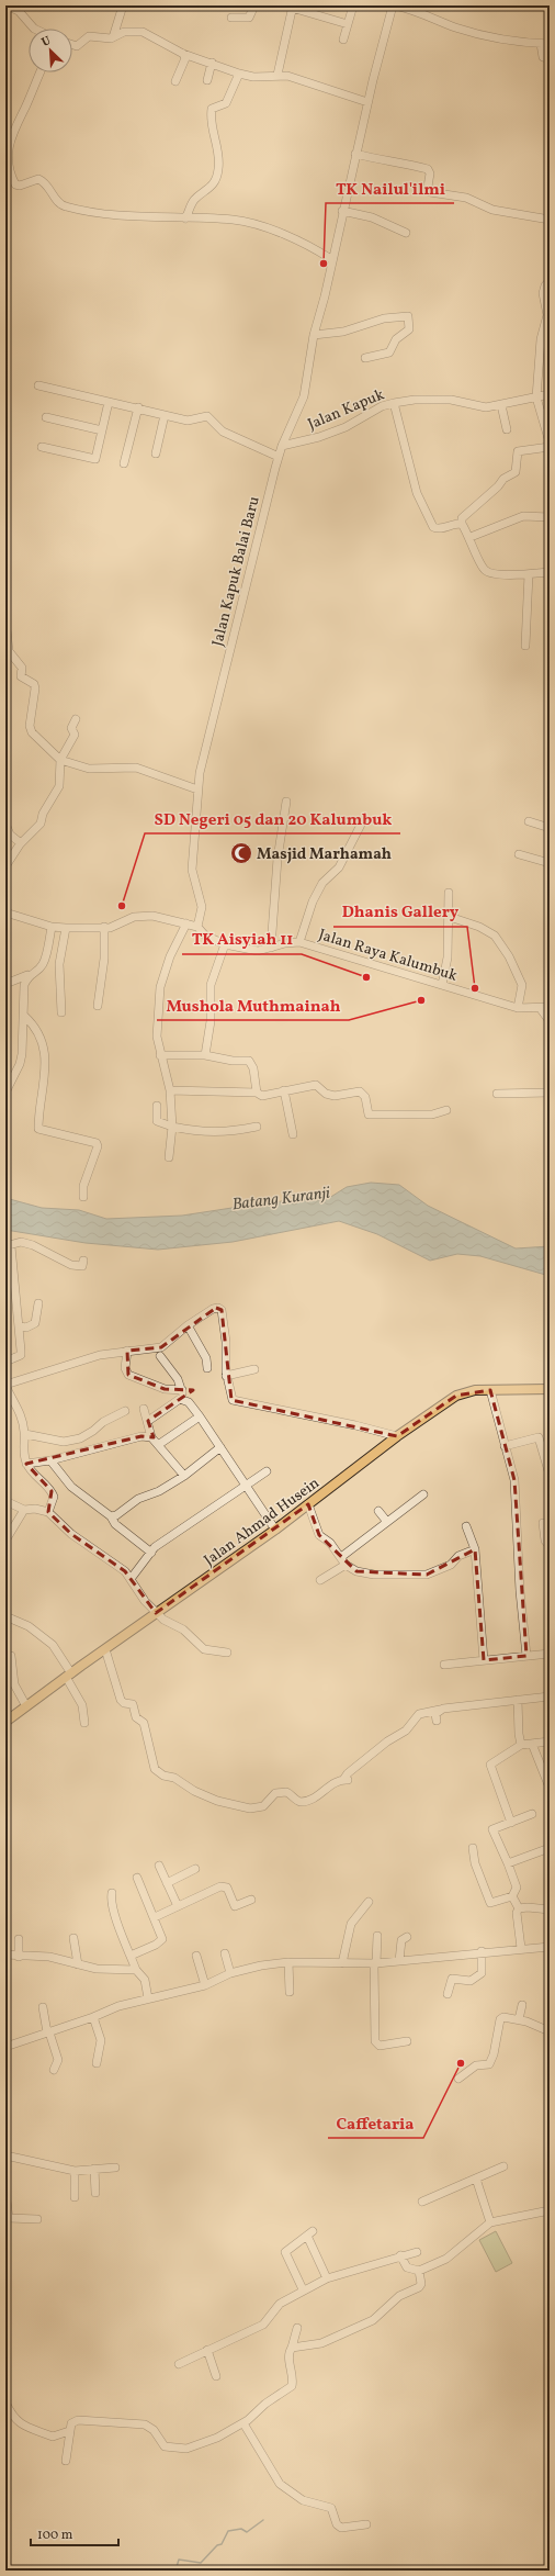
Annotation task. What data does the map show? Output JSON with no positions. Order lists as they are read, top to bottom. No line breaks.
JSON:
{"streets":{"main road":["Jalan Ahmad Husein"],"street":["Jalan Kapuk","Jalan Kapuk Balai Baru","Jalan Raya Kalumbuk"]},"crossings":[["Jalan Kapuk","Jalan Kapuk Balai Baru"],["Jalan Kapuk Balai Baru","Jalan Raya Kalumbuk"]],"water":["Batang Kuranji"],"places":{"other":["TK Nailul'ilmi","SD Negeri 05 dan 20 Kalumbuk","TK Aisyiah 11","Dhanis Gallery","Mushola Muthmainah","Caffetaria"],"mosque":["Masjid Marhamah"]},"scale_bar":"100 m","north":"top left"}
